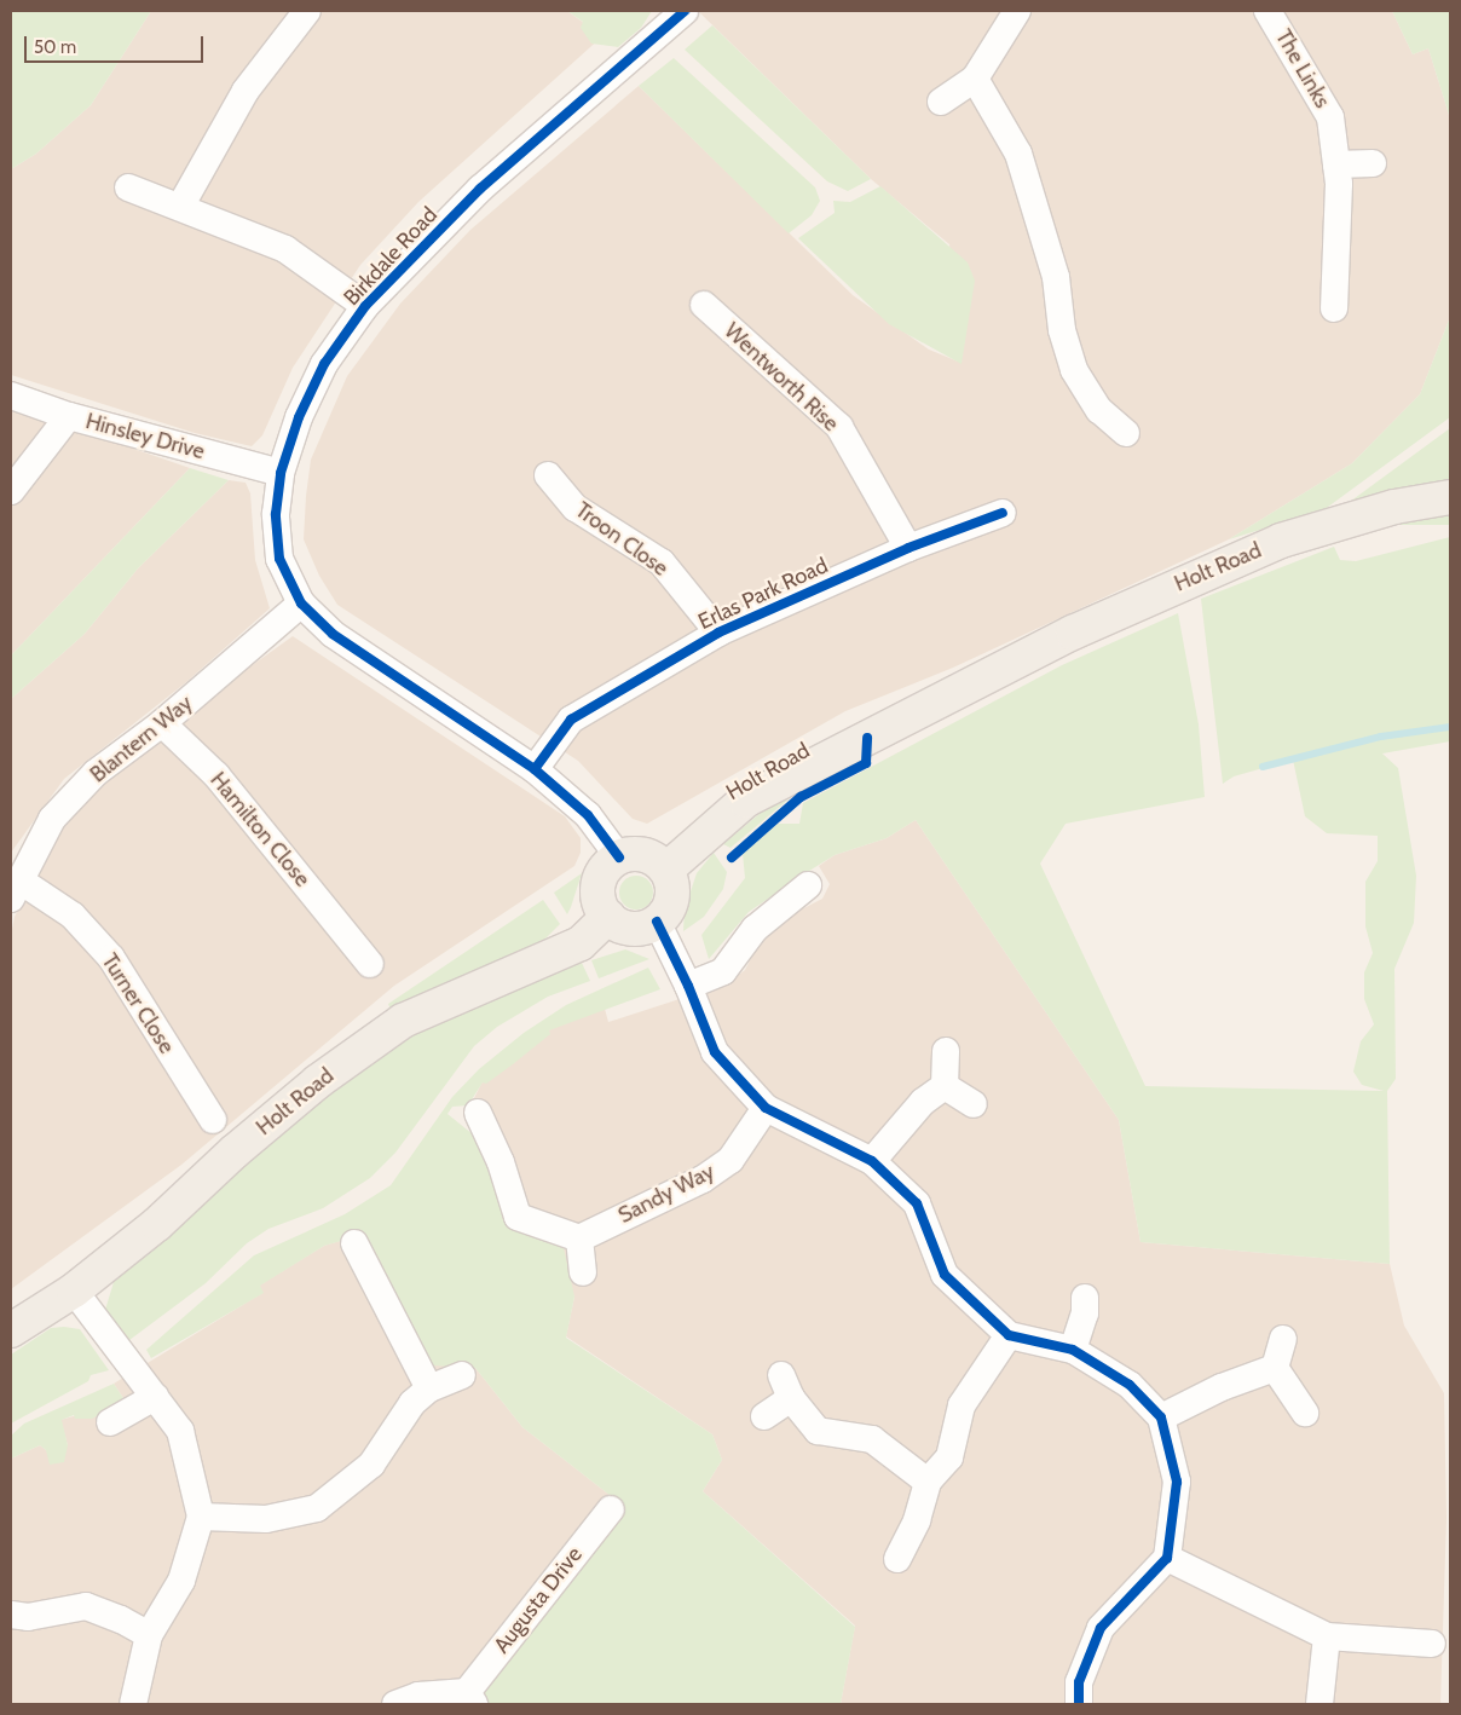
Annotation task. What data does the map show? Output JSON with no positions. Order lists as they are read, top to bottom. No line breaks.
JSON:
{"streets":{"main road":["Holt Road"],"street":["The Links","Birkdale Road","Wentworth Rise","Hinsley Drive","Troon Close","Erlas Park Road","Blantern Way","Hamilton Close","Turner Close","Sandy Way","Augusta Drive"]},"crossings":[["Birkdale Road","Hinsley Drive"],["Birkdale Road","Holt Road"],["Birkdale Road","Erlas Park Road"],["Birkdale Road","Blantern Way"],["Wentworth Rise","Erlas Park Road"],["Troon Close","Erlas Park Road"],["Blantern Way","Hamilton Close"],["Blantern Way","Turner Close"]],"scale_bar":"50 m"}
